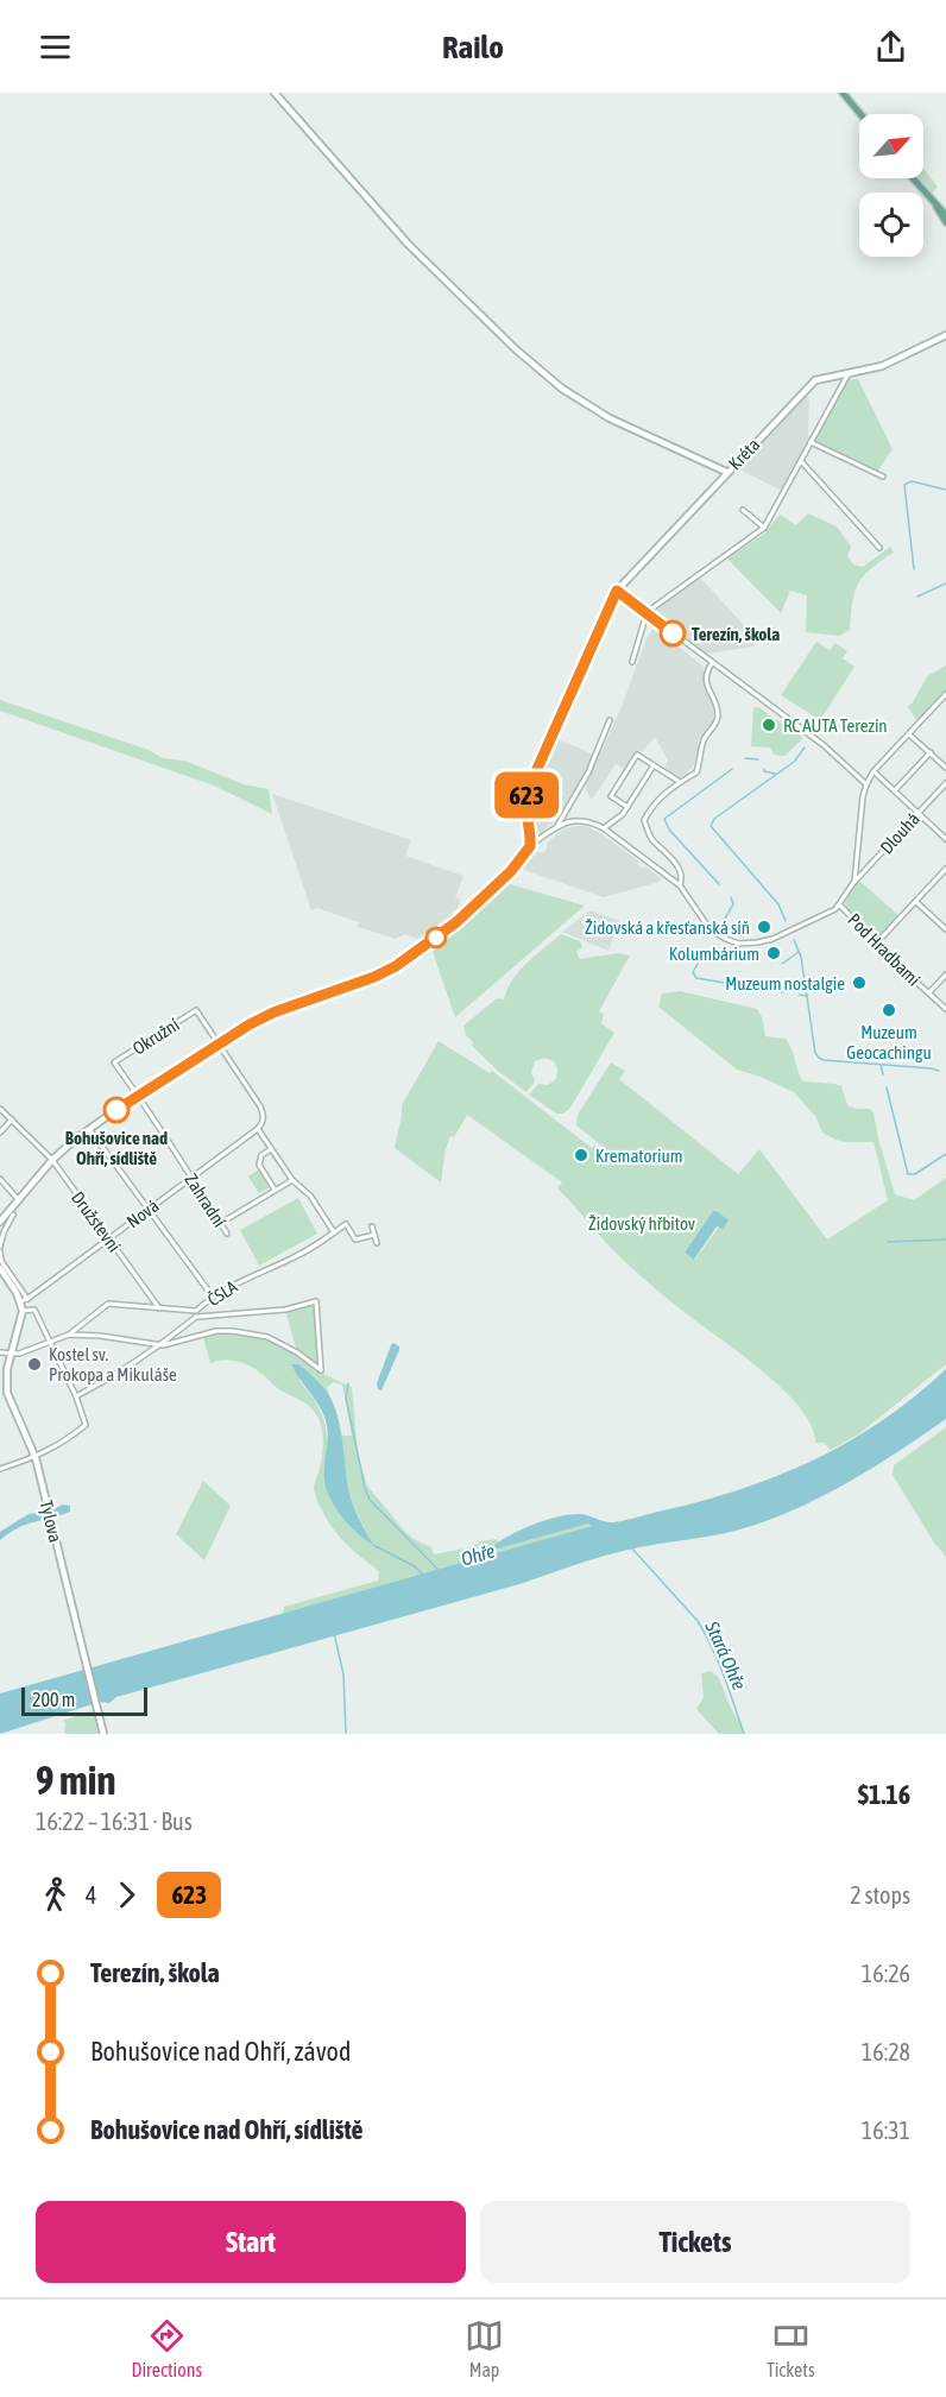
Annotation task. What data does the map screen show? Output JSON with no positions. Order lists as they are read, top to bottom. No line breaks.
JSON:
{"streets":{"street":["Kréta","Dlouhá","Pod Hradbami","Okružní","Zahradní","Nová","Družstevní","ČSLA","Tylova"]},"crossings":[["Okružní","Zahradní"],["Zahradní","Nová"],["Nová","Družstevní"],["Družstevní","ČSLA"],["ČSLA","Tylova"]],"water":["Ohře","Stará Ohře"],"parks":["Židovský hřbitov"],"places":["Terezín, škola","RC AUTA Terezín","Židovská a křesťanská síň","Kolumbárium","Muzeum nostalgie","Muzeum Geocachingu","Bohušovice nad Ohří, sídliště","Krematorium","Kostel sv. Prokopa a Mikuláše"],"lines":["bus line 623"],"scale_bar":"200 m","north":"top right","page":{"header":"Railo","on_map":"623","scale":"200 m","heading":["9 min","16:22 – 16:31 · Bus","$1.16"],"legs":["4","623","2 stops"],"list":[{"name":"Terezín, škola","value":"16:26"},{"name":"Bohušovice nad Ohří, závod","value":"16:28"},{"name":"Bohušovice nad Ohří, sídliště","value":"16:31"}],"buttons":["Start","Tickets"],"tabs":["Directions","Map","Tickets"]}}
